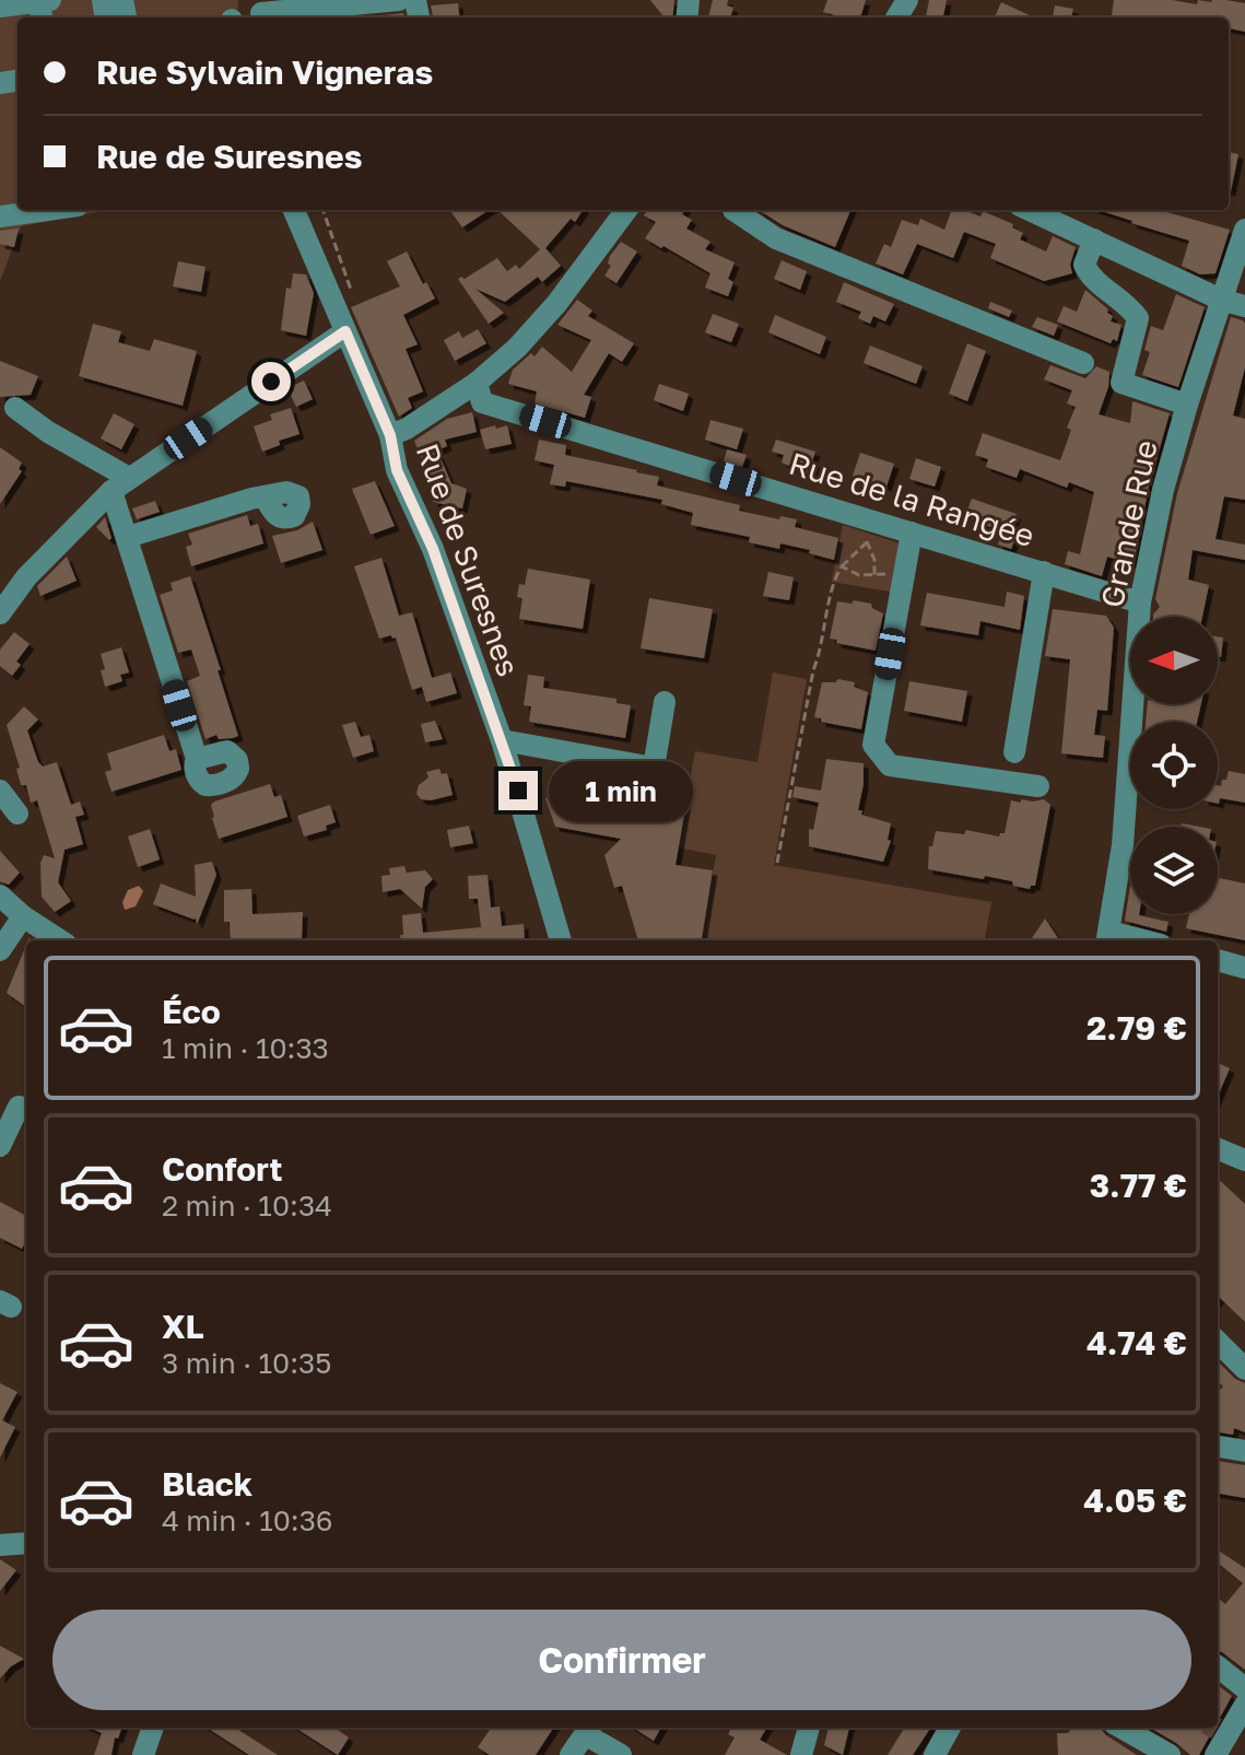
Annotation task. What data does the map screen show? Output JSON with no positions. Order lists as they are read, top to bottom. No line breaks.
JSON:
{"streets":{"street":["Rue de la Rangée","Grande Rue","Rue de Suresnes"]},"crossings":[["Rue de la Rangée","Grande Rue"]],"north":"left","page":{"banner":["Rue Sylvain Vigneras","Rue de Suresnes"],"bubble":"1 min","list":[{"name":"Éco","note":"1 min · 10:33","value":"2.79 €"},{"name":"Confort","note":"2 min · 10:34","value":"3.77 €"},{"name":"XL","note":"3 min · 10:35","value":"4.74 €"},{"name":"Black","note":"4 min · 10:36","value":"4.05 €"}],"buttons":"Confirmer"}}
